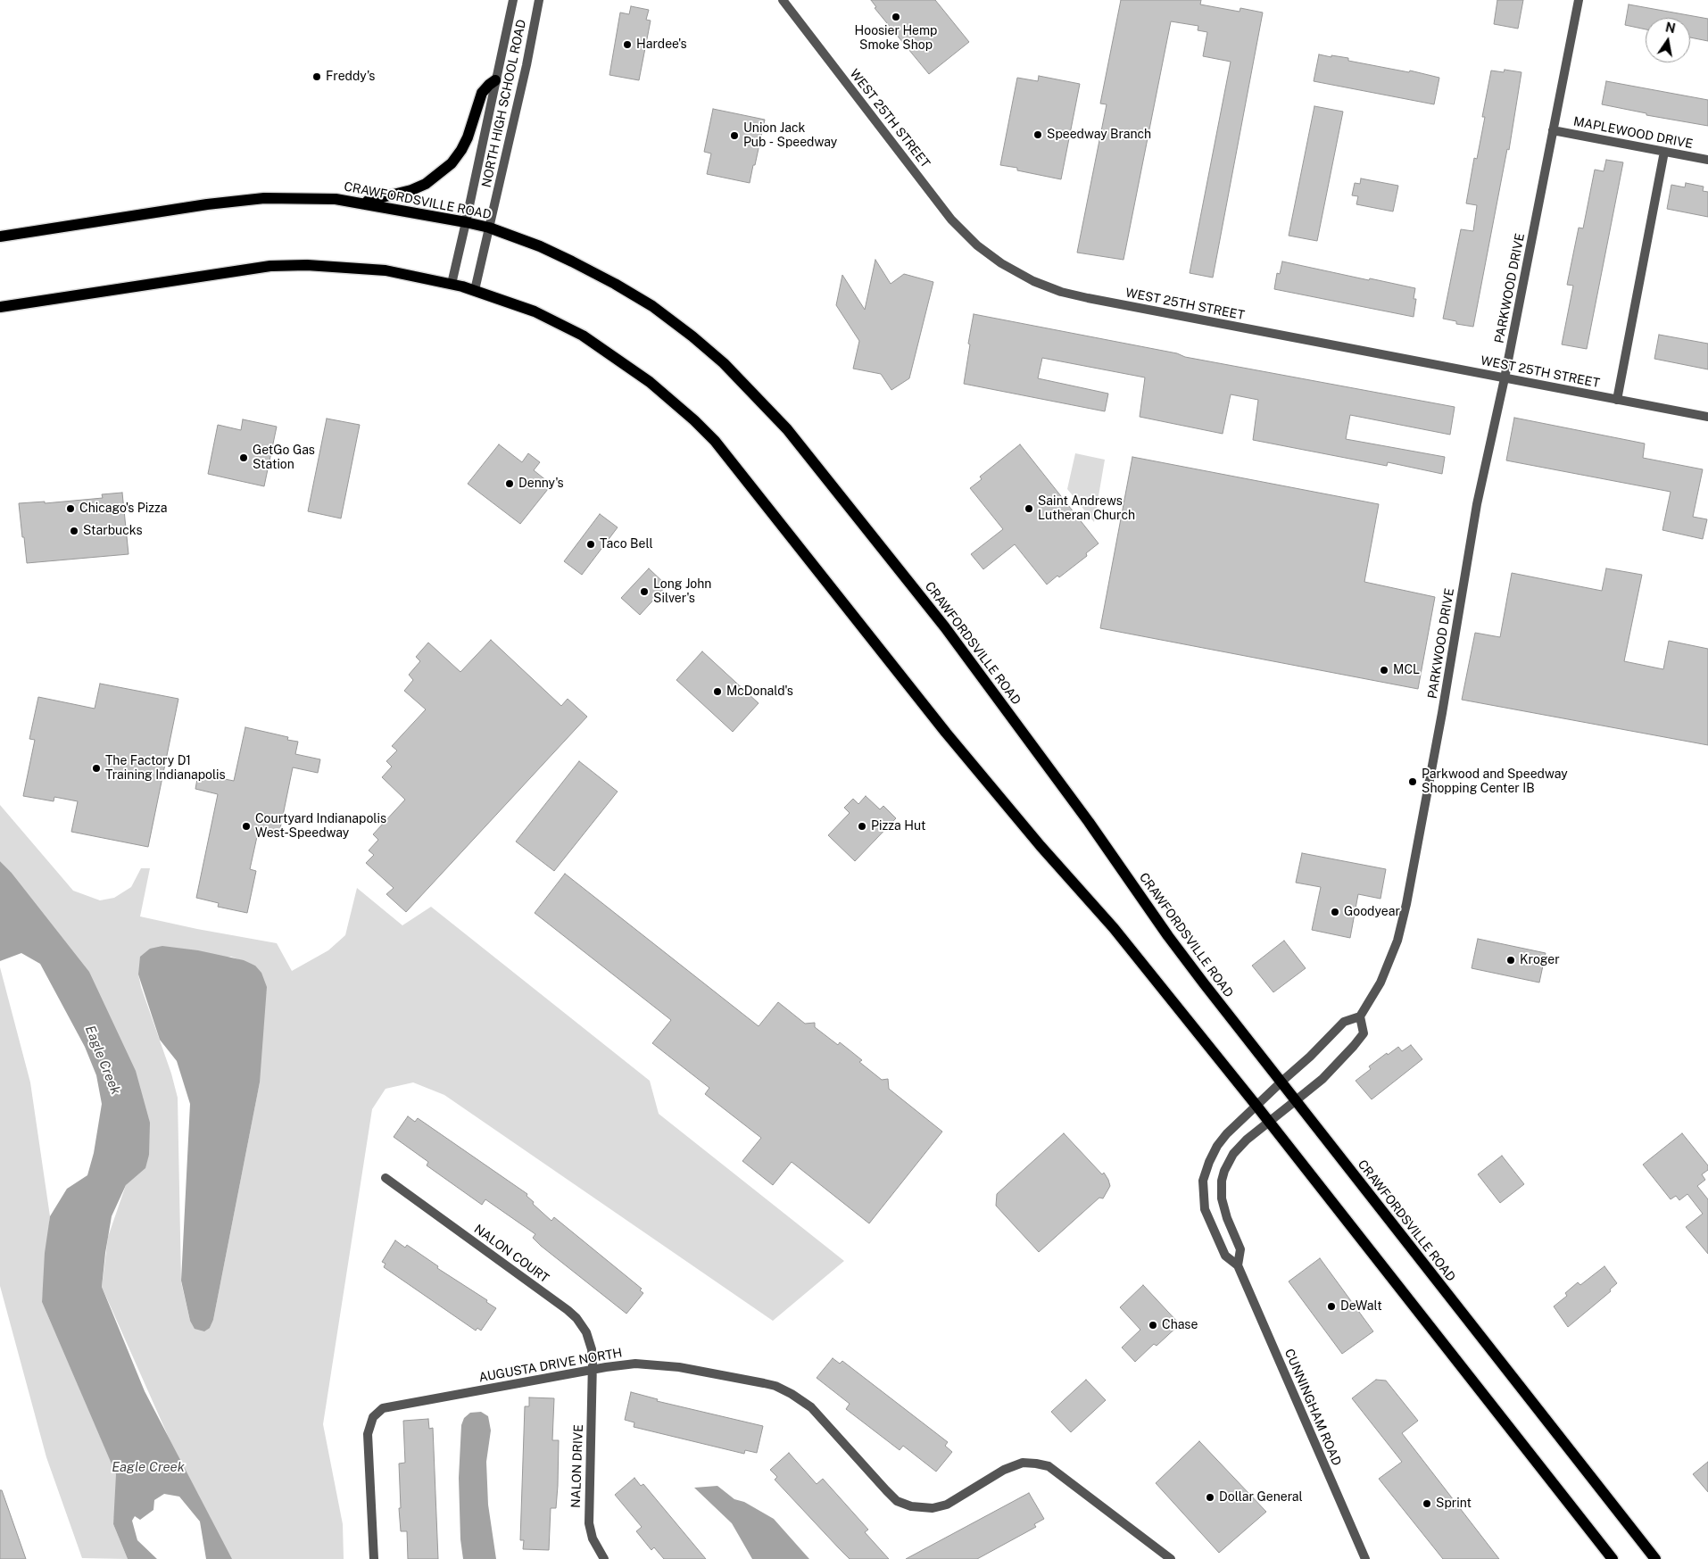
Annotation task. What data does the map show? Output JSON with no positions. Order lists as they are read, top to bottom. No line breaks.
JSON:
{"streets":{"main road":["CRAWFORDSVILLE ROAD"],"street":["NORTH HIGH SCHOOL ROAD","WEST 25TH STREET","MAPLEWOOD DRIVE","PARKWOOD DRIVE","NALON COURT","AUGUSTA DRIVE NORTH","CUNNINGHAM ROAD","NALON DRIVE"]},"crossings":[["NORTH HIGH SCHOOL ROAD","CRAWFORDSVILLE ROAD"],["WEST 25TH STREET","PARKWOOD DRIVE"],["MAPLEWOOD DRIVE","PARKWOOD DRIVE"],["CRAWFORDSVILLE ROAD","CUNNINGHAM ROAD"],["PARKWOOD DRIVE","CUNNINGHAM ROAD"],["NALON COURT","AUGUSTA DRIVE NORTH"],["NALON COURT","NALON DRIVE"],["AUGUSTA DRIVE NORTH","NALON DRIVE"]],"water":["Eagle Creek"],"places":["Hoosier Hemp Smoke Shop","Hardee's","Freddy's","Speedway Branch","Union Jack Pub - Speedway","GetGo Gas Station","Denny's","Chicago's Pizza","Saint Andrews Lutheran Church","Starbucks","Taco Bell","Long John Silver's","MCL","McDonald's","The Factory D1 Training Indianapolis","Parkwood and Speedway Shopping Center IB","Courtyard Indianapolis West-Speedway","Pizza Hut","Goodyear","Kroger","DeWalt","Chase","Dollar General","Sprint"],"north":"top"}
